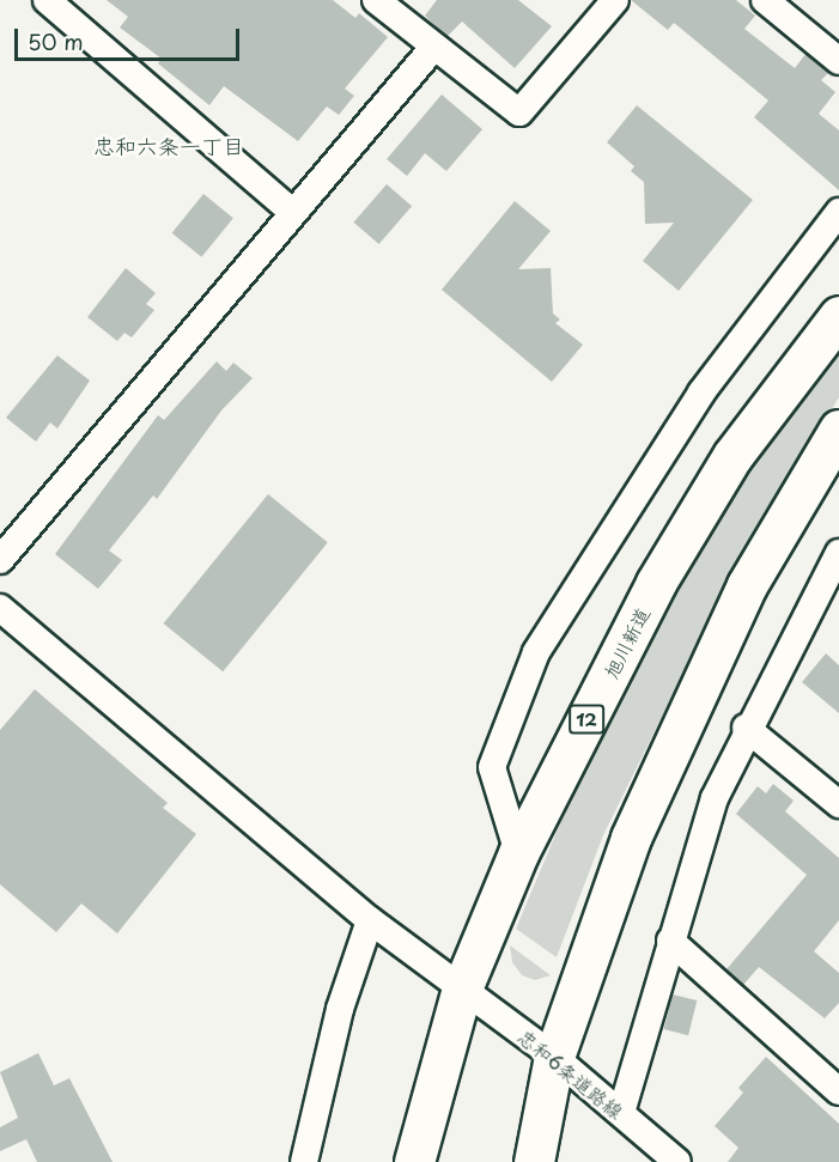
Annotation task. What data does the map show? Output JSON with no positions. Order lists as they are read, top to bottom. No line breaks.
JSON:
{"streets":{"highway":["旭川新道","12"],"street":["忠和6条道路線"]},"crossings":[["旭川新道","忠和6条道路線"]],"districts":["忠和六条一丁目"],"scale_bar":"50 m"}
